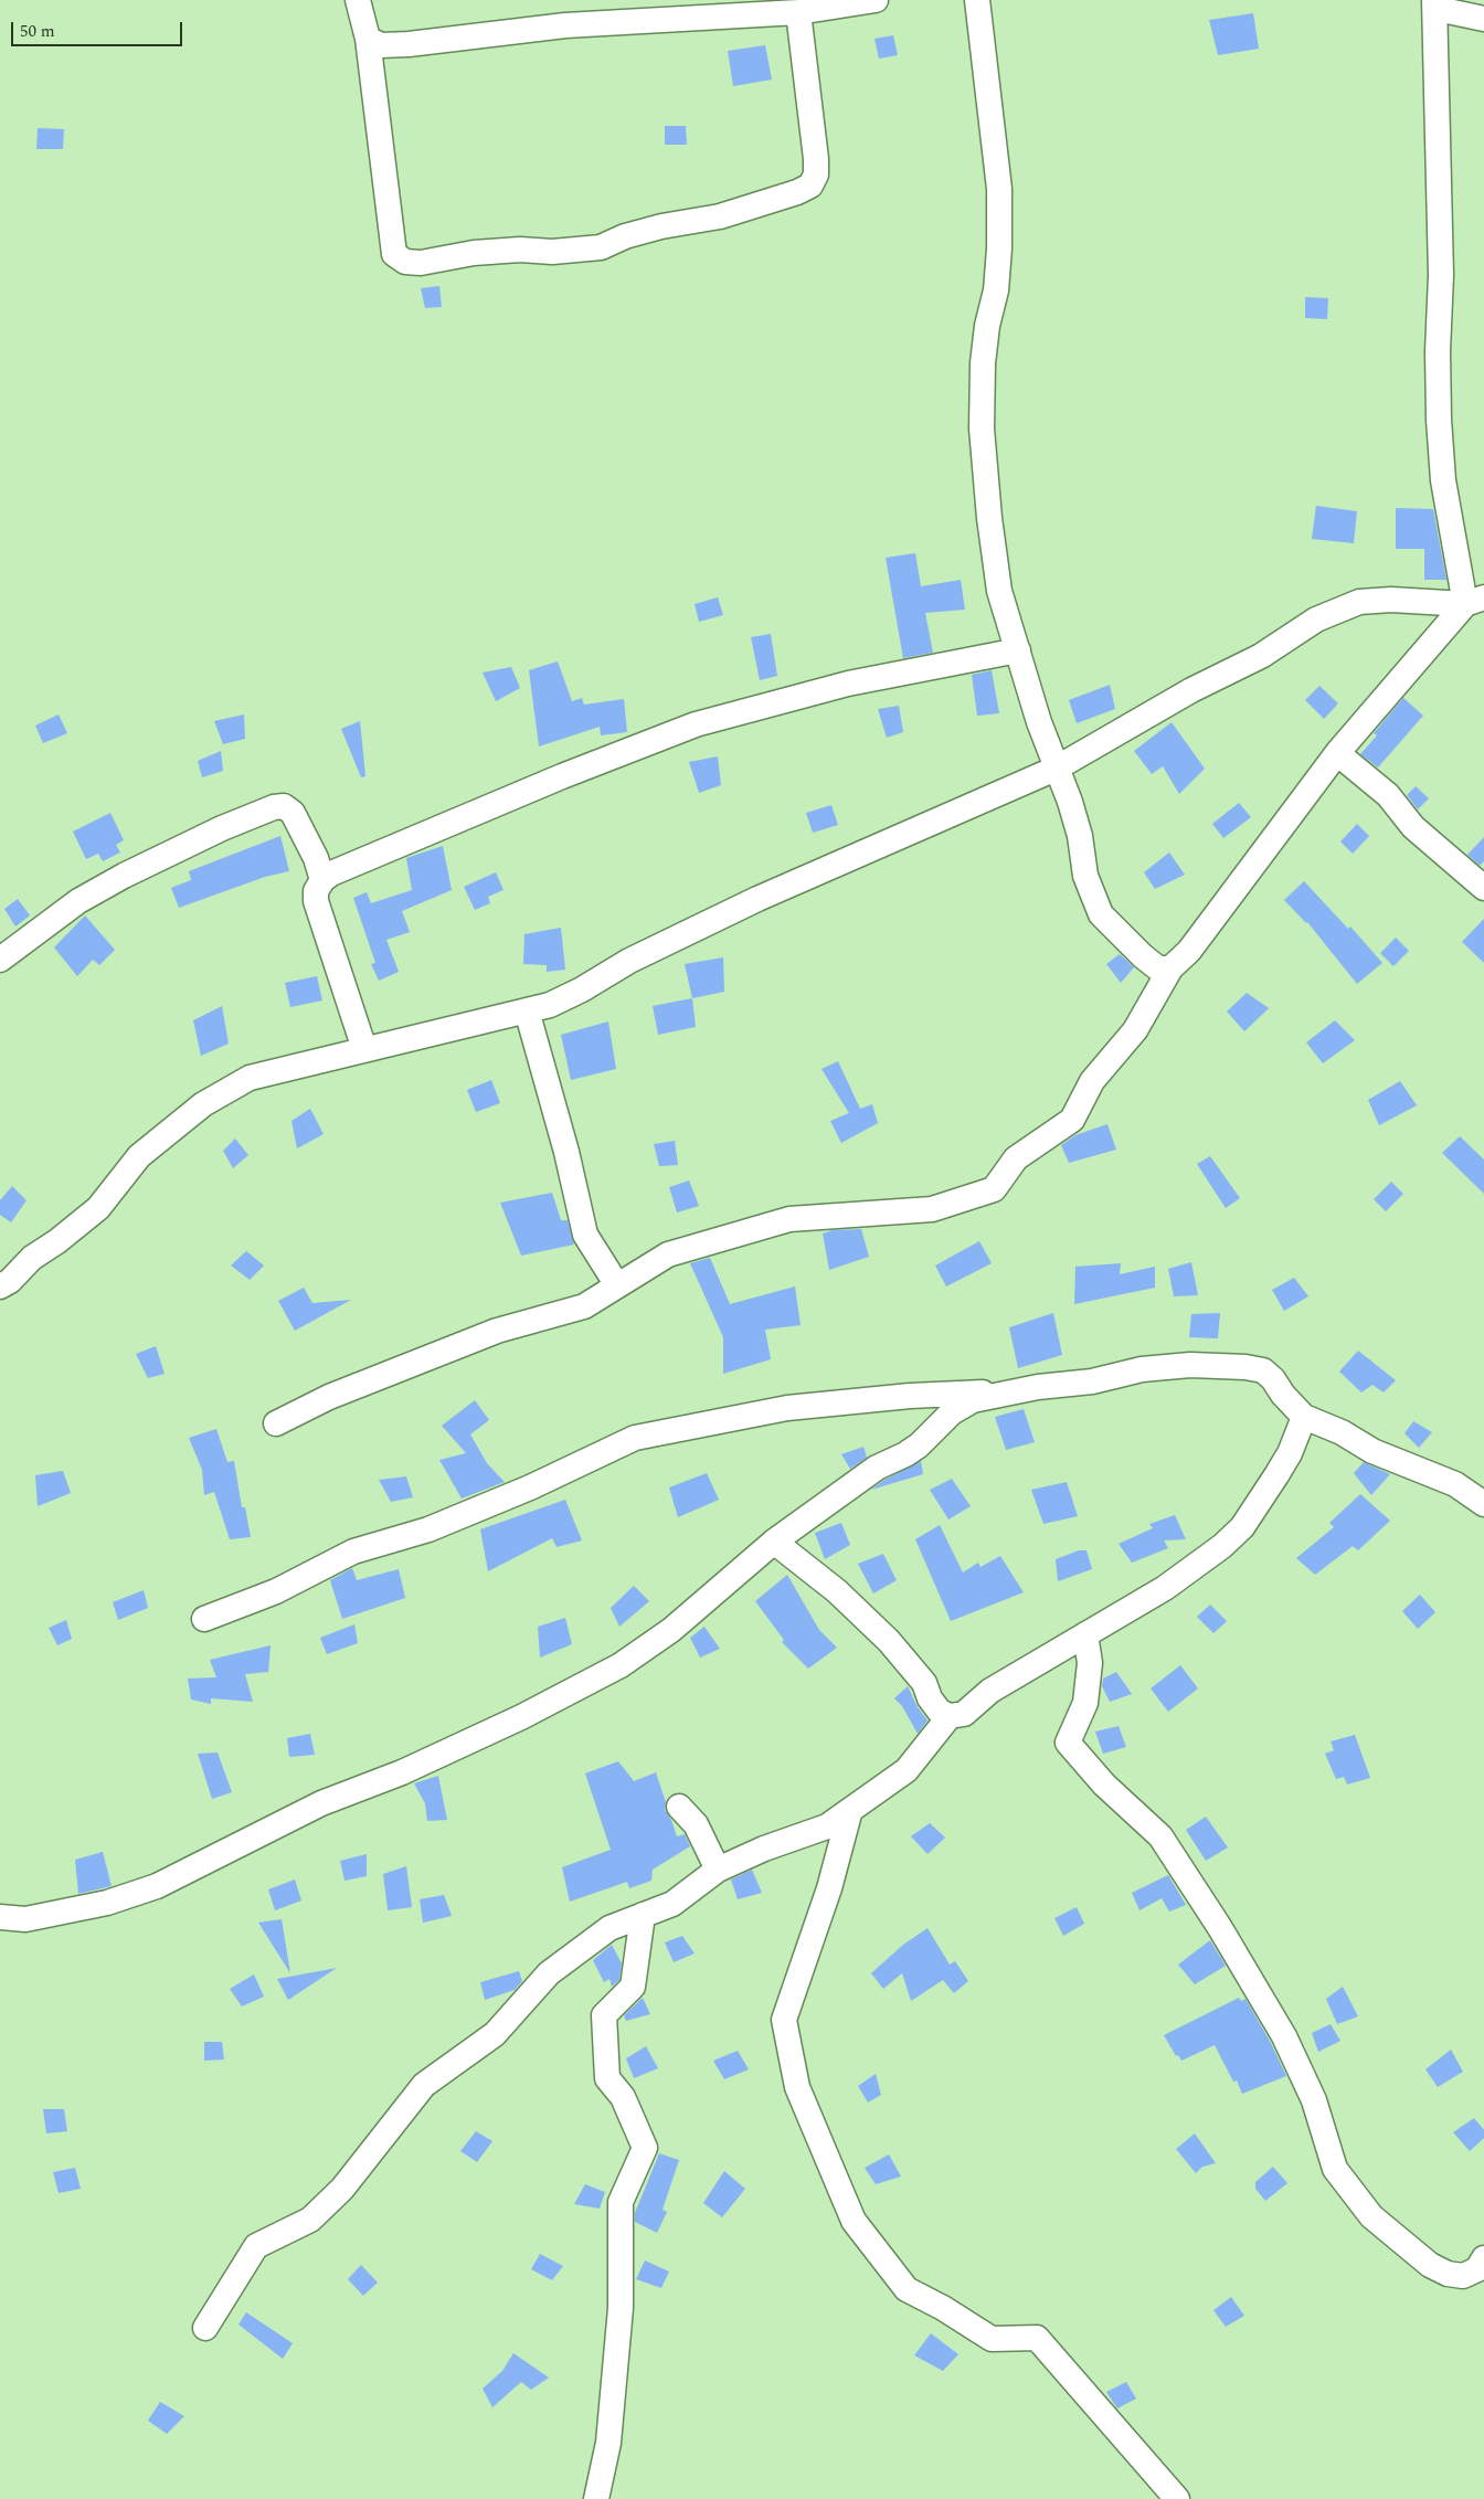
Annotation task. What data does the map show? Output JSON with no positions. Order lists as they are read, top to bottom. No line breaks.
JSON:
{"scale_bar":"50 m"}
